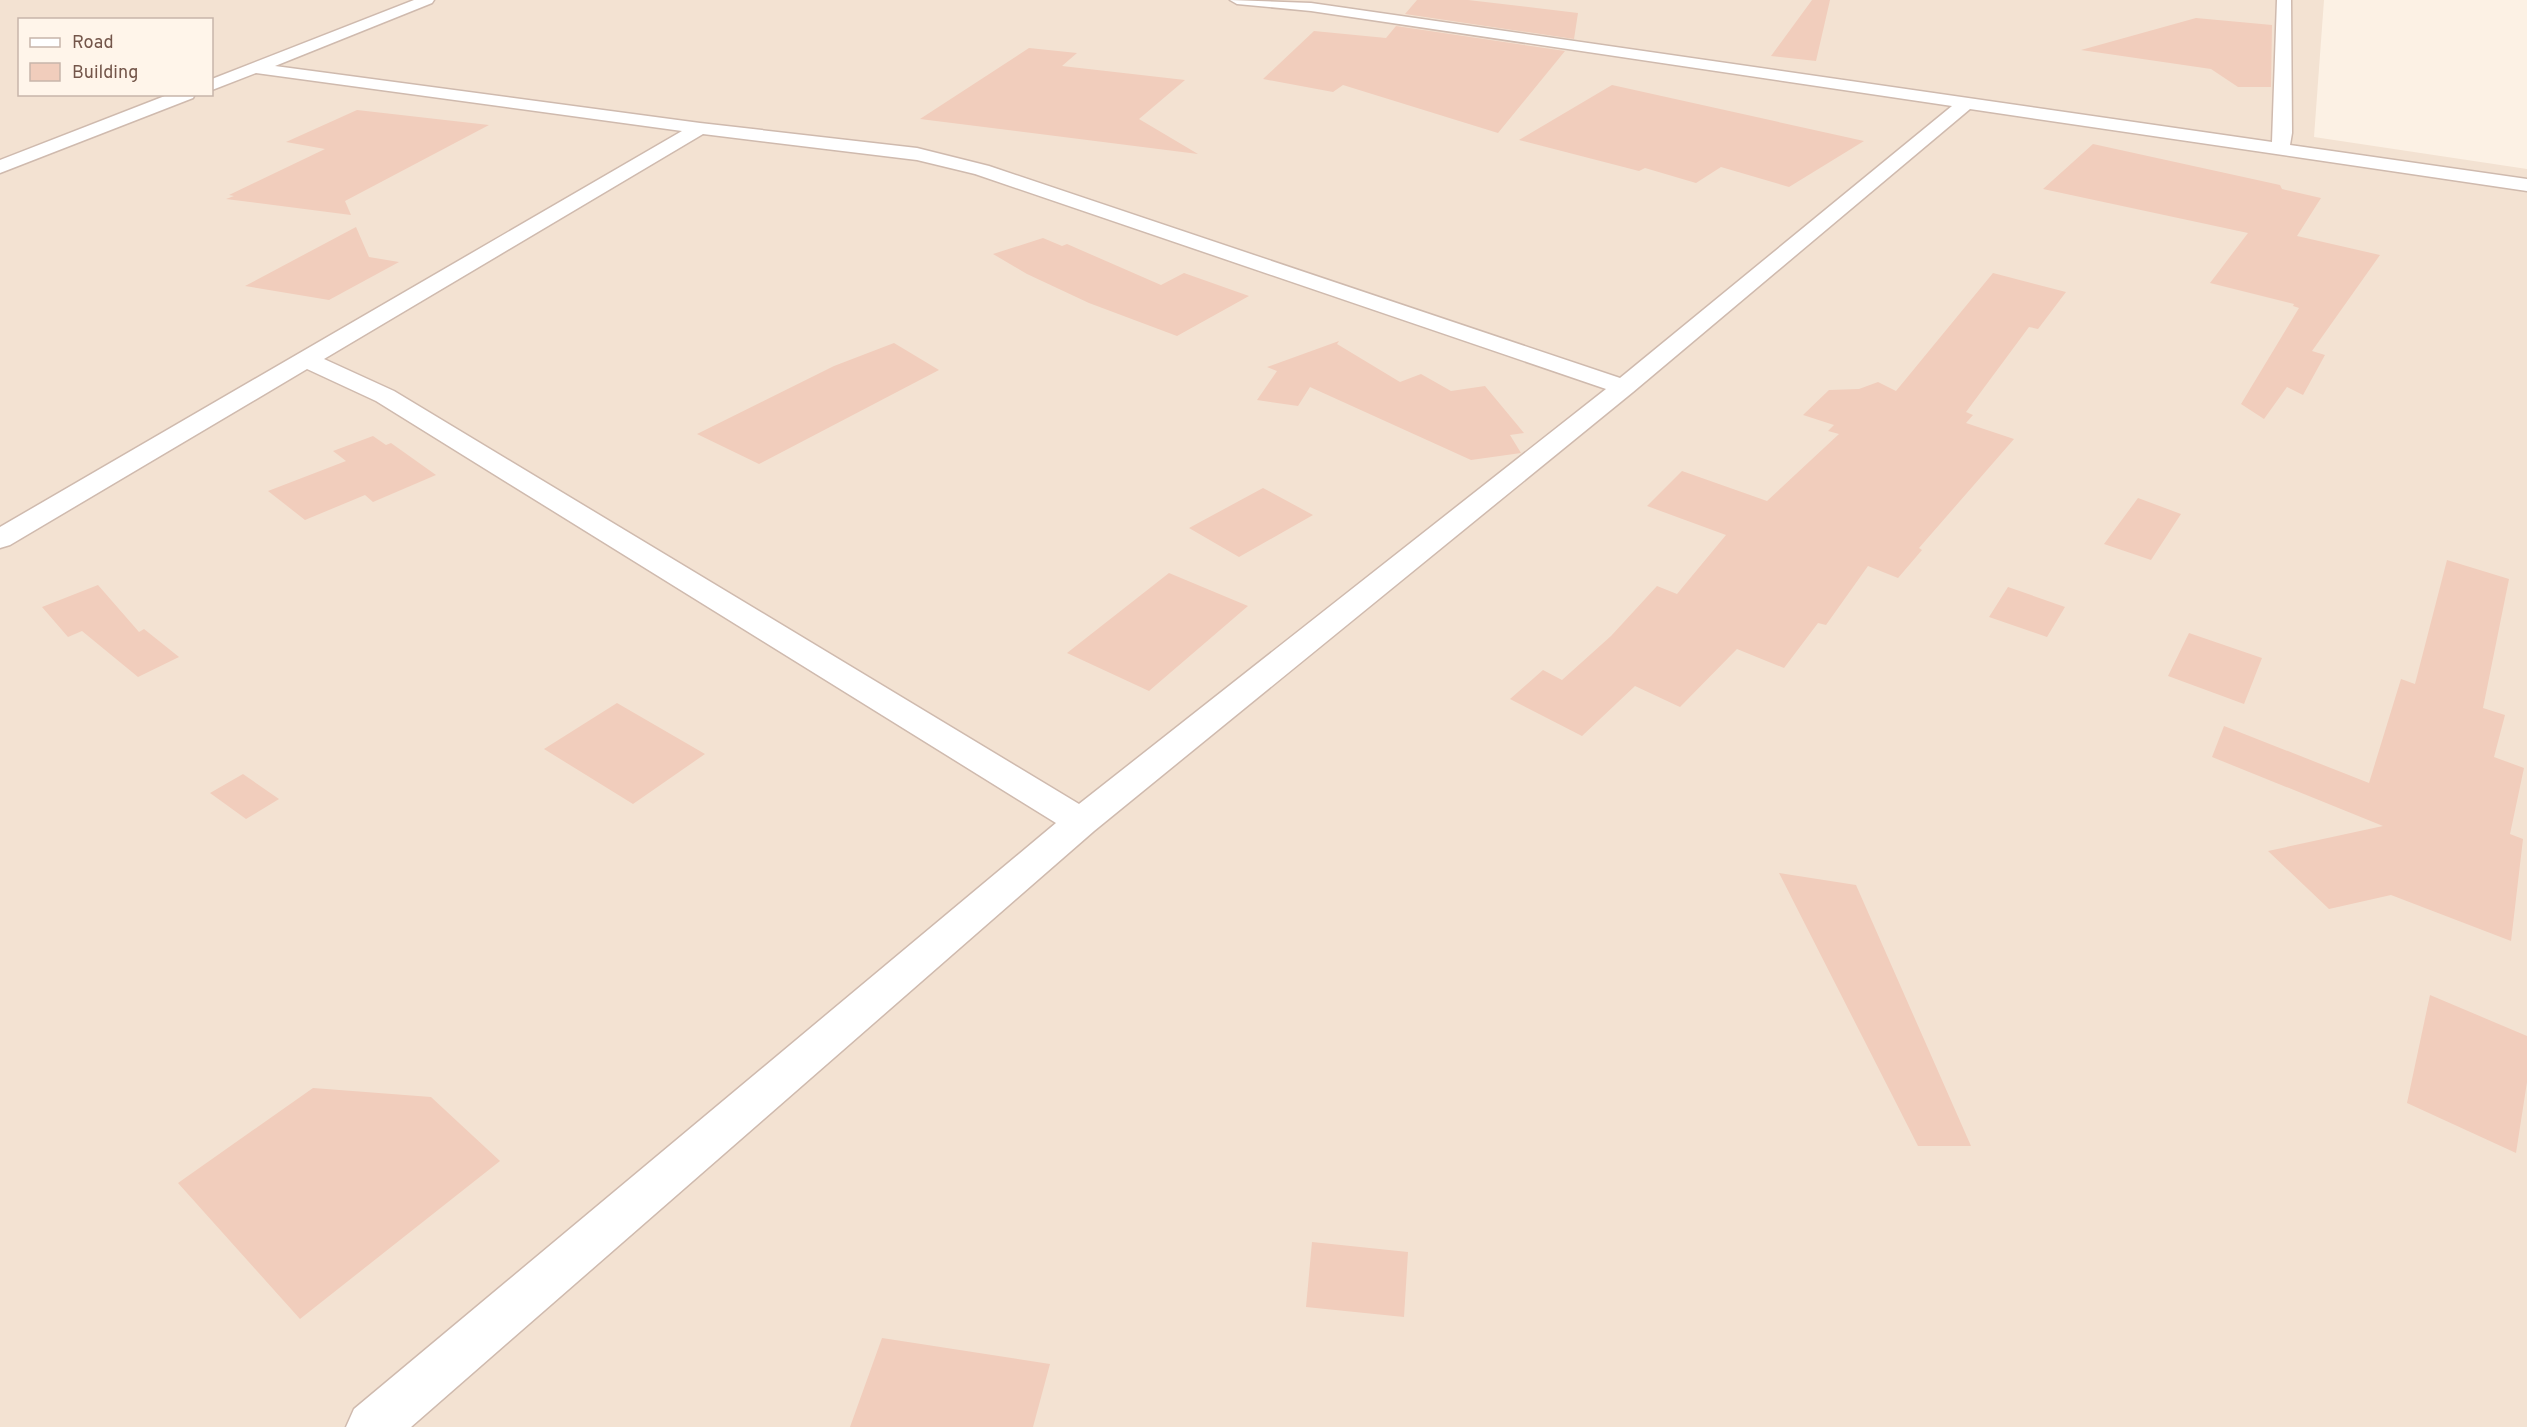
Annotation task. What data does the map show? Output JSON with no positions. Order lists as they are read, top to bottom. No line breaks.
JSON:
{"legend":["Road","Building"]}
